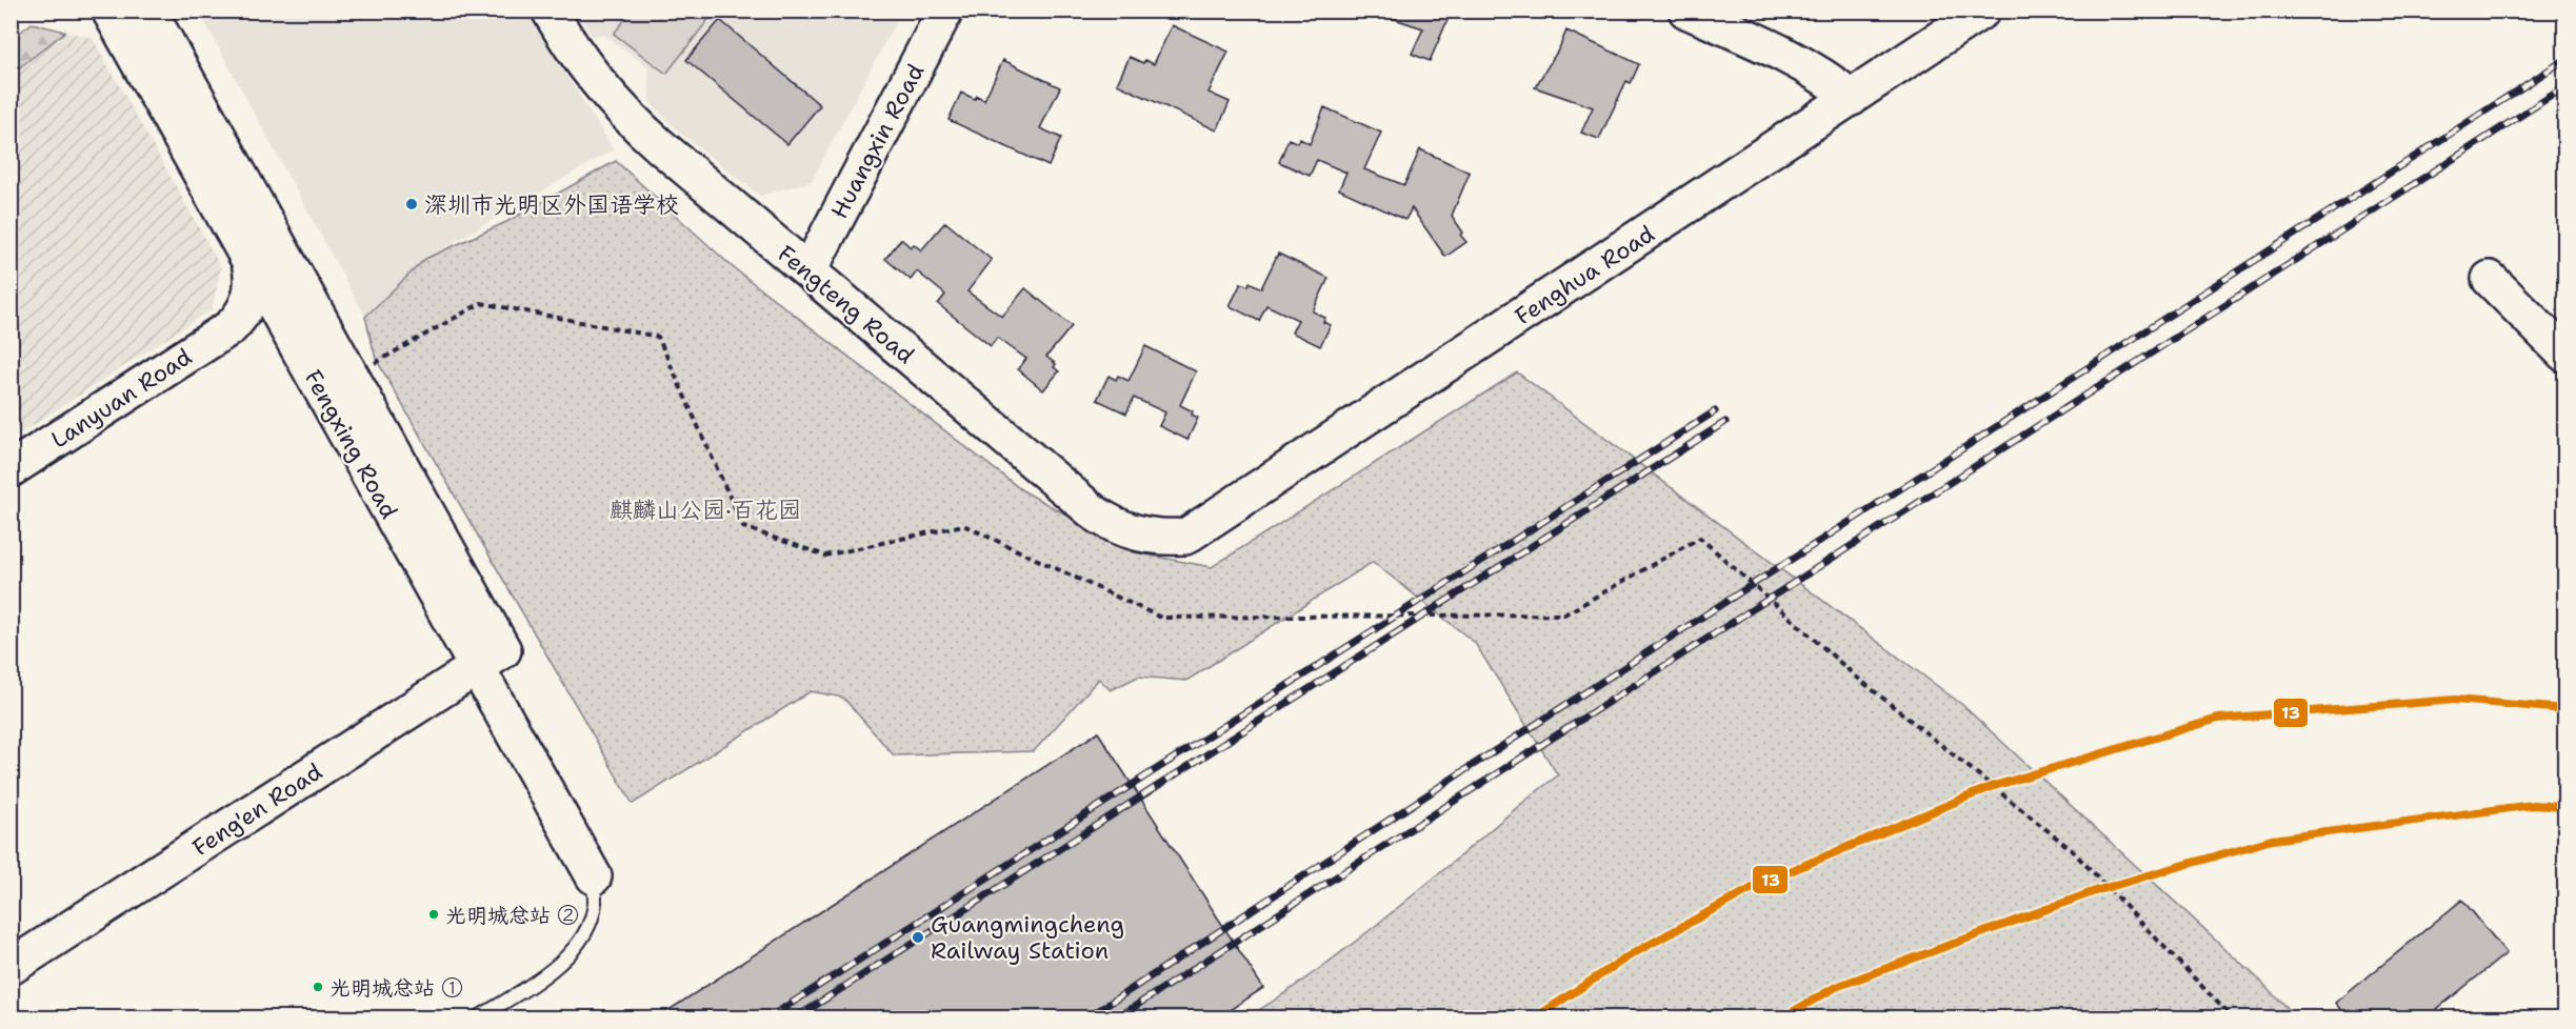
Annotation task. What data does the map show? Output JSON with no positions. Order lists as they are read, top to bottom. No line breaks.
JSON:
{"streets":{"street":["Huangxin Road","Fenghua Road","Fengteng Road","Lanyuan Road","Fengxing Road","Feng'en Road"]},"crossings":[["Huangxin Road","Fengteng Road"],["Fenghua Road","Fengteng Road"],["Lanyuan Road","Fengxing Road"],["Fengxing Road","Feng'en Road"]],"parks":["麒麟山公园·百花园"],"places":["深圳市光明区外国语学校","光明城总站 ②","Guangmingcheng Railway Station","光明城总站 ①"],"lines":["transit line 13"]}
